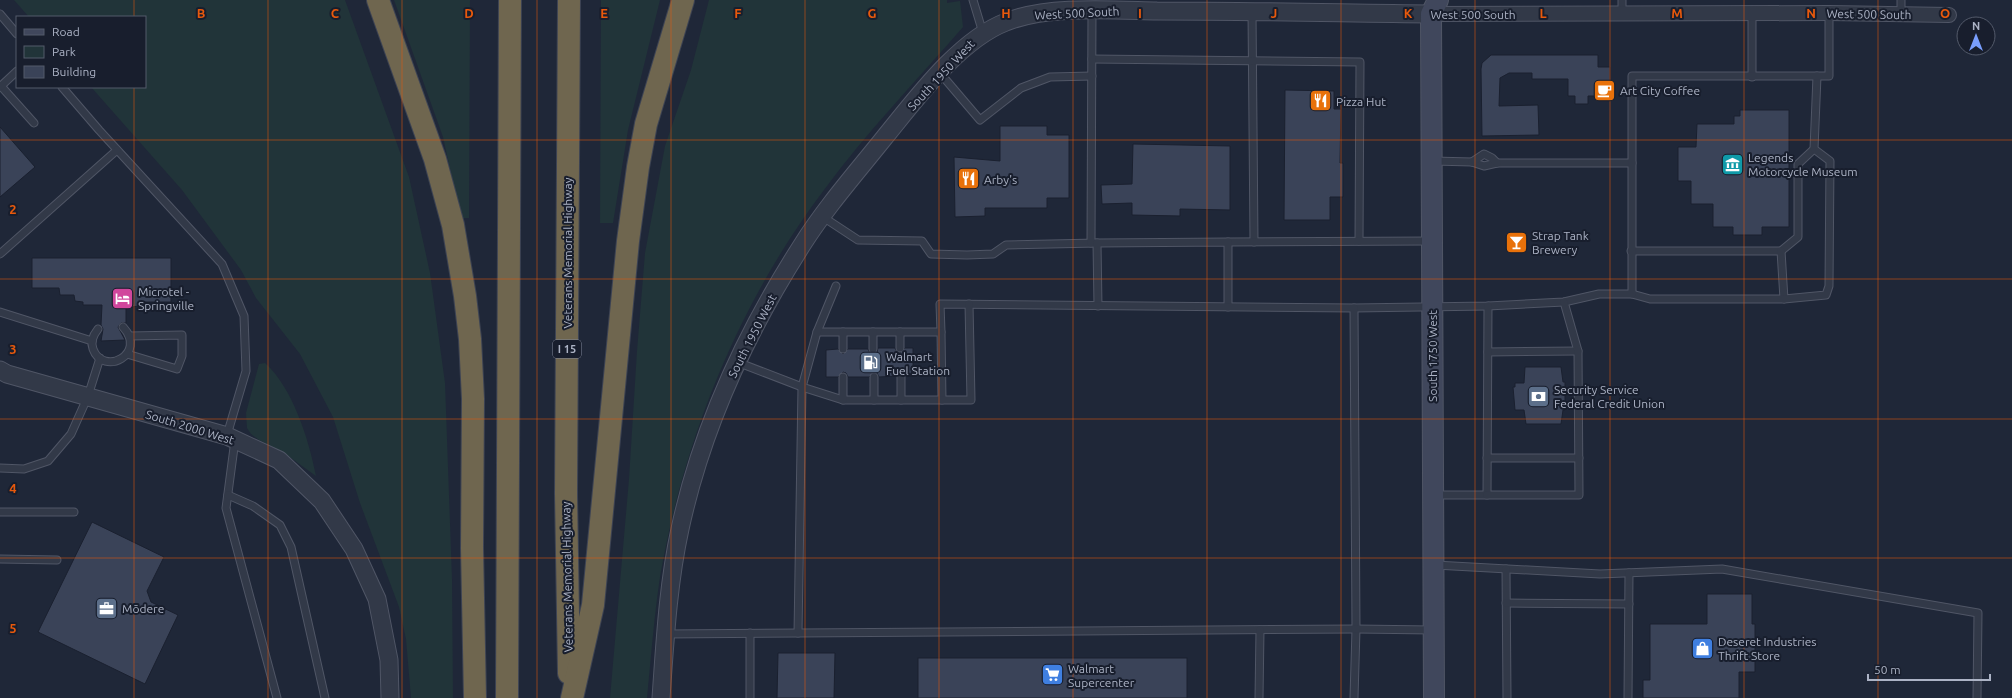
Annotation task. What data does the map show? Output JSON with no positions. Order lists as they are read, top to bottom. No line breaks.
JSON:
{"streets":{"highway":["Veterans Memorial Highway","I 15"],"main road":["South 1750 West"],"street":["West 500 South","South 1950 West","South 2000 West"]},"crossings":[["West 500 South","South 1950 West"],["West 500 South","South 1750 West"]],"places":{"cafe":["Art City Coffee"],"restaurant":["Pizza Hut","Arby's"],"museum":["Legends Motorcycle Museum"],"bar":["Strap Tank Brewery"],"hotel":["Microtel - Springville"],"fuel station":["Walmart Fuel Station"],"bank":["Security Service Federal Credit Union"],"office":["Mōdere"],"shop":["Deseret Industries Thrift Store"],"supermarket":["Walmart Supercenter"]},"legend":["Road","Park","Building"],"scale_bar":"50 m","north":"top","grid":{"columns":["B","C","D","E","F","G","H","I","J","K","L","M","N","O"],"rows":["2","3","4","5"]}}
